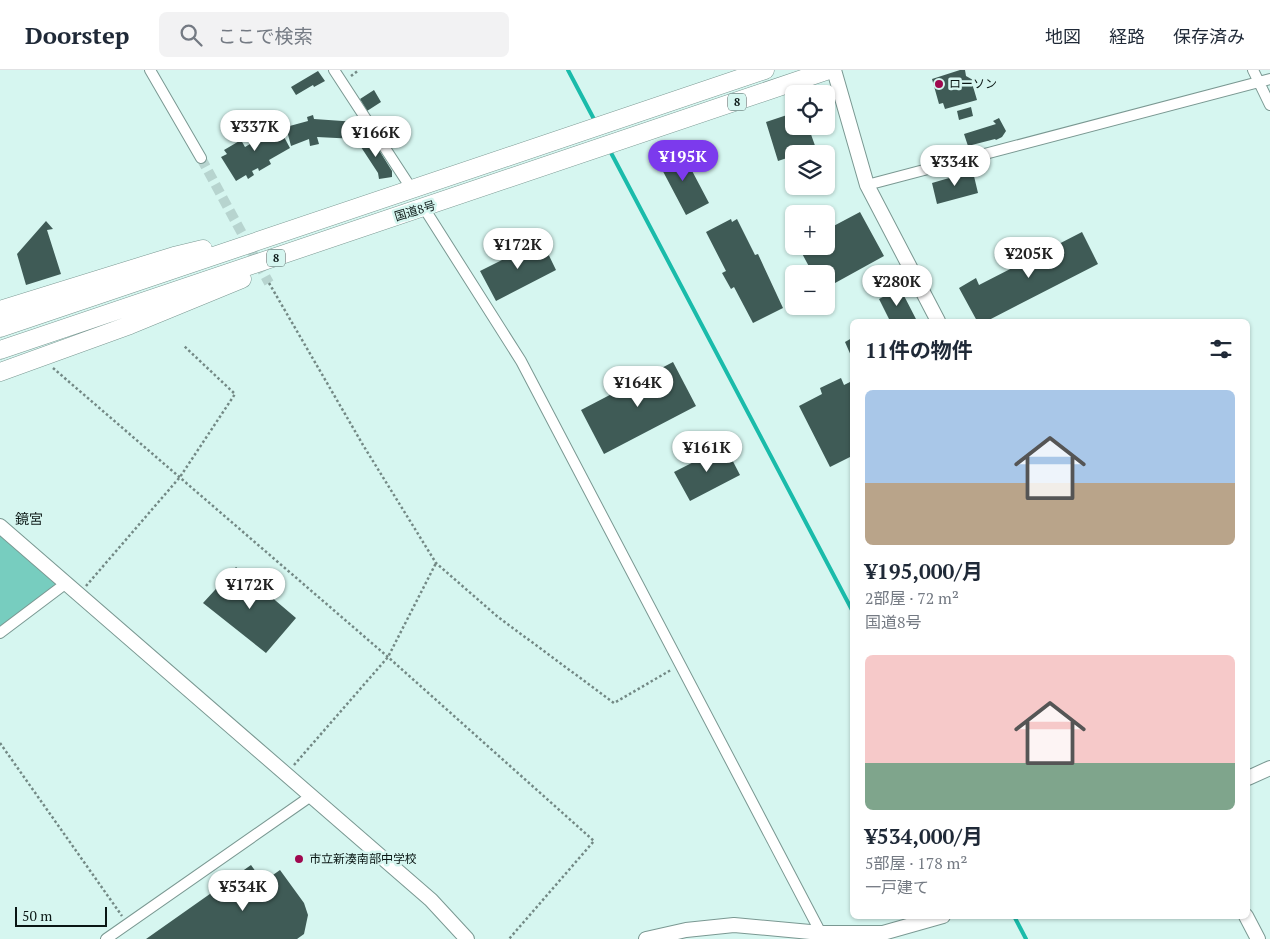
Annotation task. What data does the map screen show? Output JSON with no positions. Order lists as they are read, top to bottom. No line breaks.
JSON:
{"streets":{"highway":["8","国道8号"]},"crossings":[["8","国道8号"]],"districts":["鏡宮"],"places":["ローソン","市立新湊南部中学校"],"scale_bar":"50 m","page":{"header":"Doorstep","search":"ここで検索","nav":["地図","経路","保存済み"],"map_buttons":["+","−"],"price":["¥337K","¥166K","¥195K","¥334K","¥172K","¥205K","¥280K","¥164K","¥161K","¥172K","¥534K"],"heading":"11件の物件","list":[{"name":"¥195,000/月","note":"2部屋 · 72 m² · 国道8号"},{"name":"¥534,000/月","note":"5部屋 · 178 m² · 一戸建て"}],"scale":"50 m"}}
